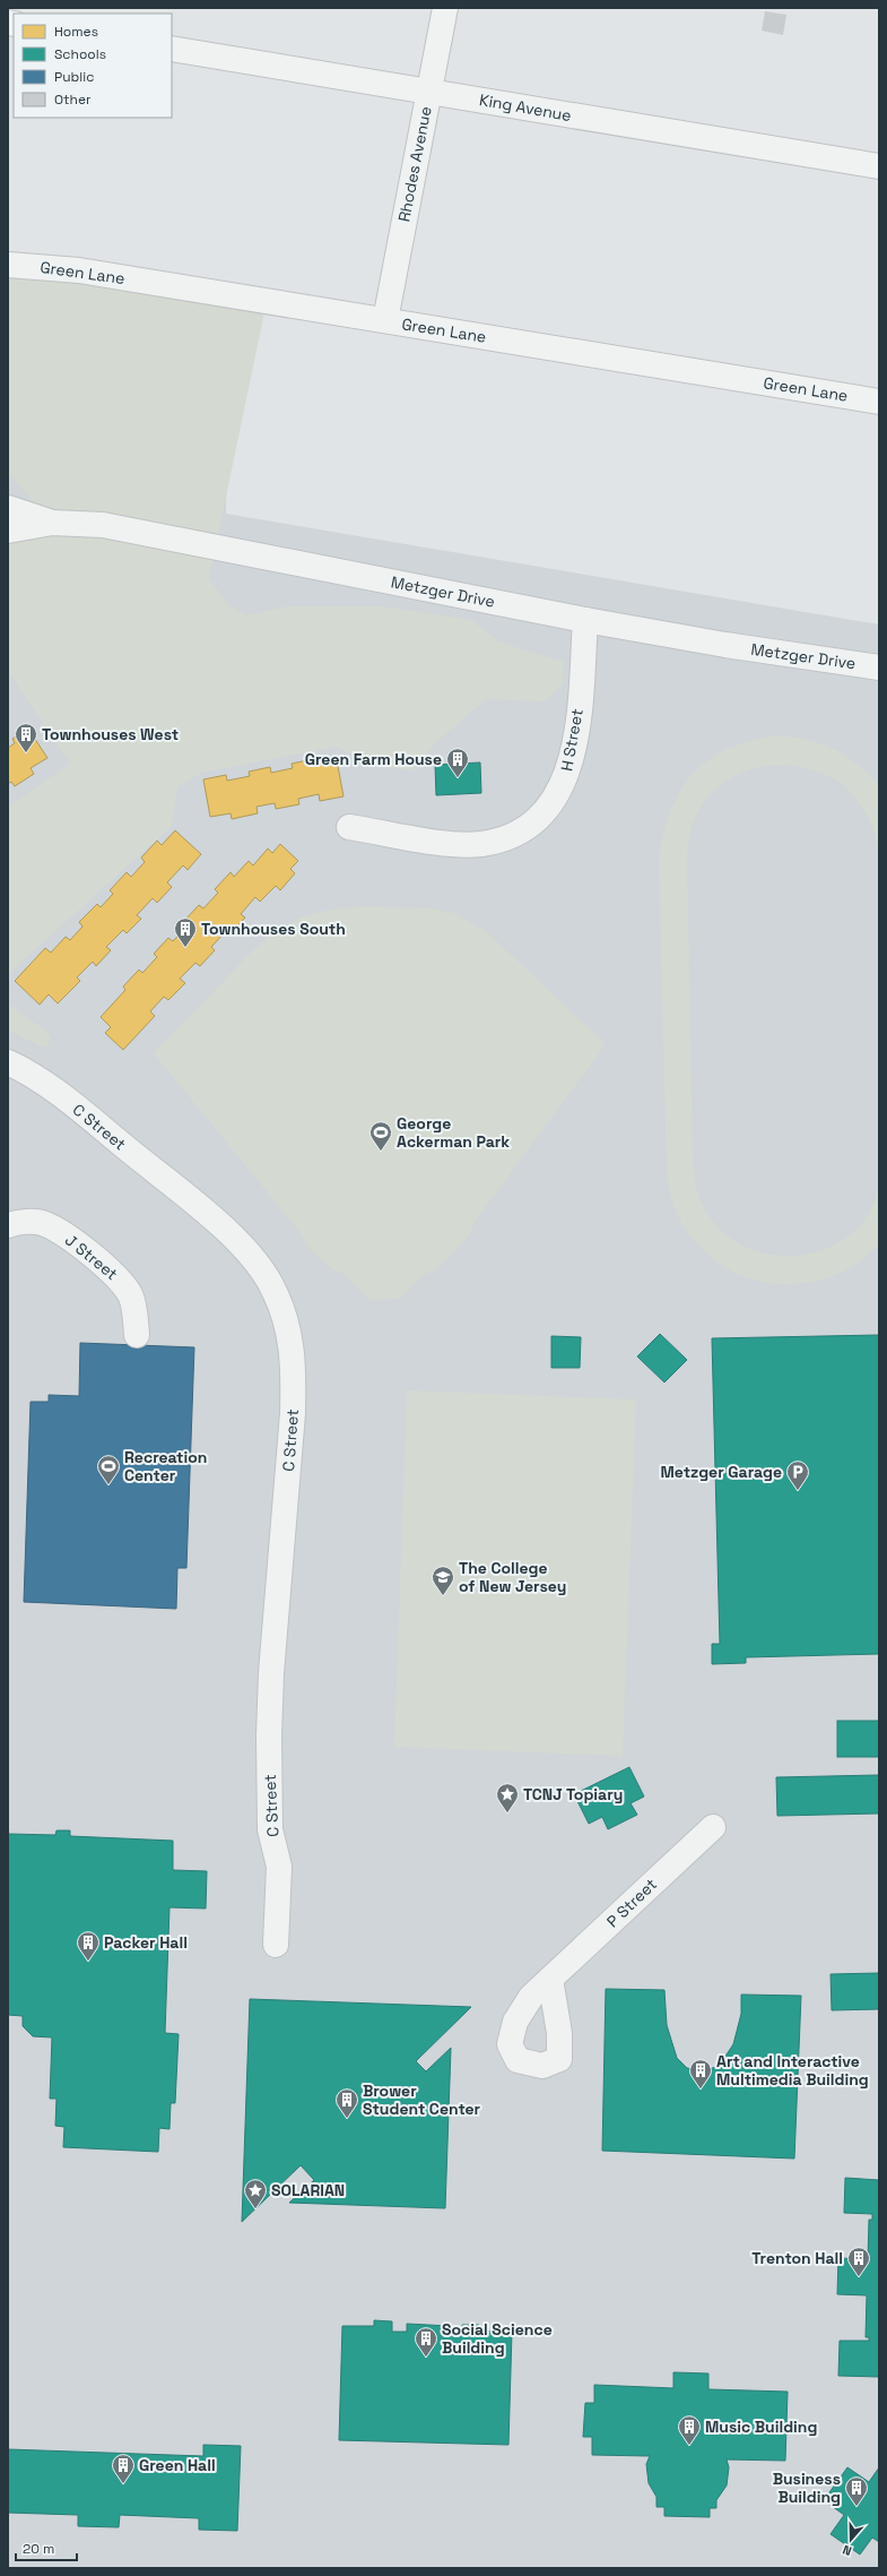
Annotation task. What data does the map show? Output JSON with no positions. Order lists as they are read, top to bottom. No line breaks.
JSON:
{"streets":{"street":["King Avenue","Rhodes Avenue","Green Lane","Metzger Drive","H Street","C Street","J Street","P Street"]},"crossings":[["King Avenue","Rhodes Avenue"],["Rhodes Avenue","Green Lane"],["Metzger Drive","H Street"]],"places":{"building":["Townhouses West","Green Farm House","Townhouses South","Packer Hall","Art and Interactive Multimedia Building","Brower Student Center","Trenton Hall","Social Science Building","Music Building","Green Hall","Business Building"],"sports":["George Ackerman Park","Recreation Center"],"parking":["Metzger Garage"],"school or university":["The College of New Jersey"],"place":["TCNJ Topiary","SOLARIAN"]},"legend":["Homes","Schools","Public","Other"],"scale_bar":"20 m","north":"bottom"}
